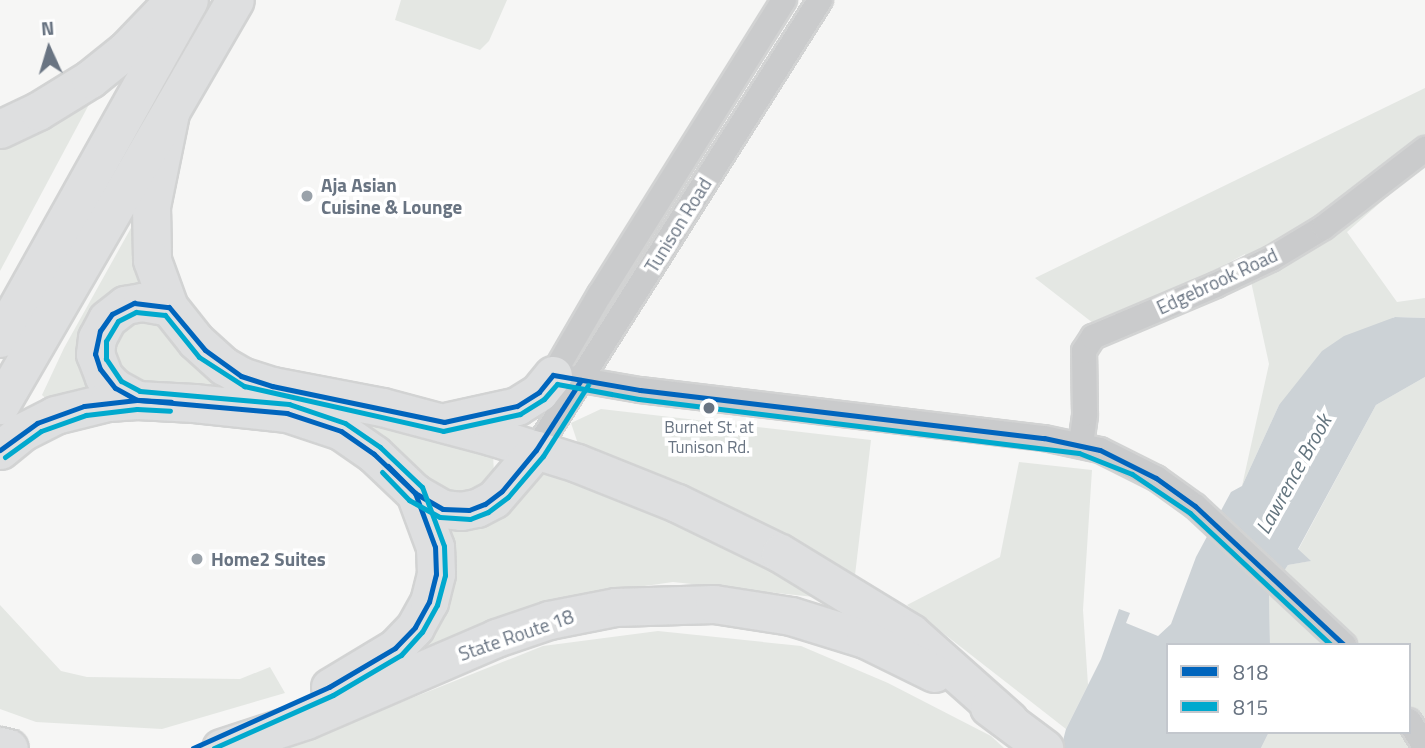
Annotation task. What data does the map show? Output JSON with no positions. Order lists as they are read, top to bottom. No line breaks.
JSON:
{"streets":{"highway":["State Route 18"],"street":["Tunison Road","Edgebrook Road"]},"water":["Lawrence Brook"],"places":["Aja Asian Cuisine & Lounge","Burnet St. at Tunison Rd.","Home2 Suites"],"lines":["transit line 818","transit line 815"],"legend":["818","815"],"north":"top"}
